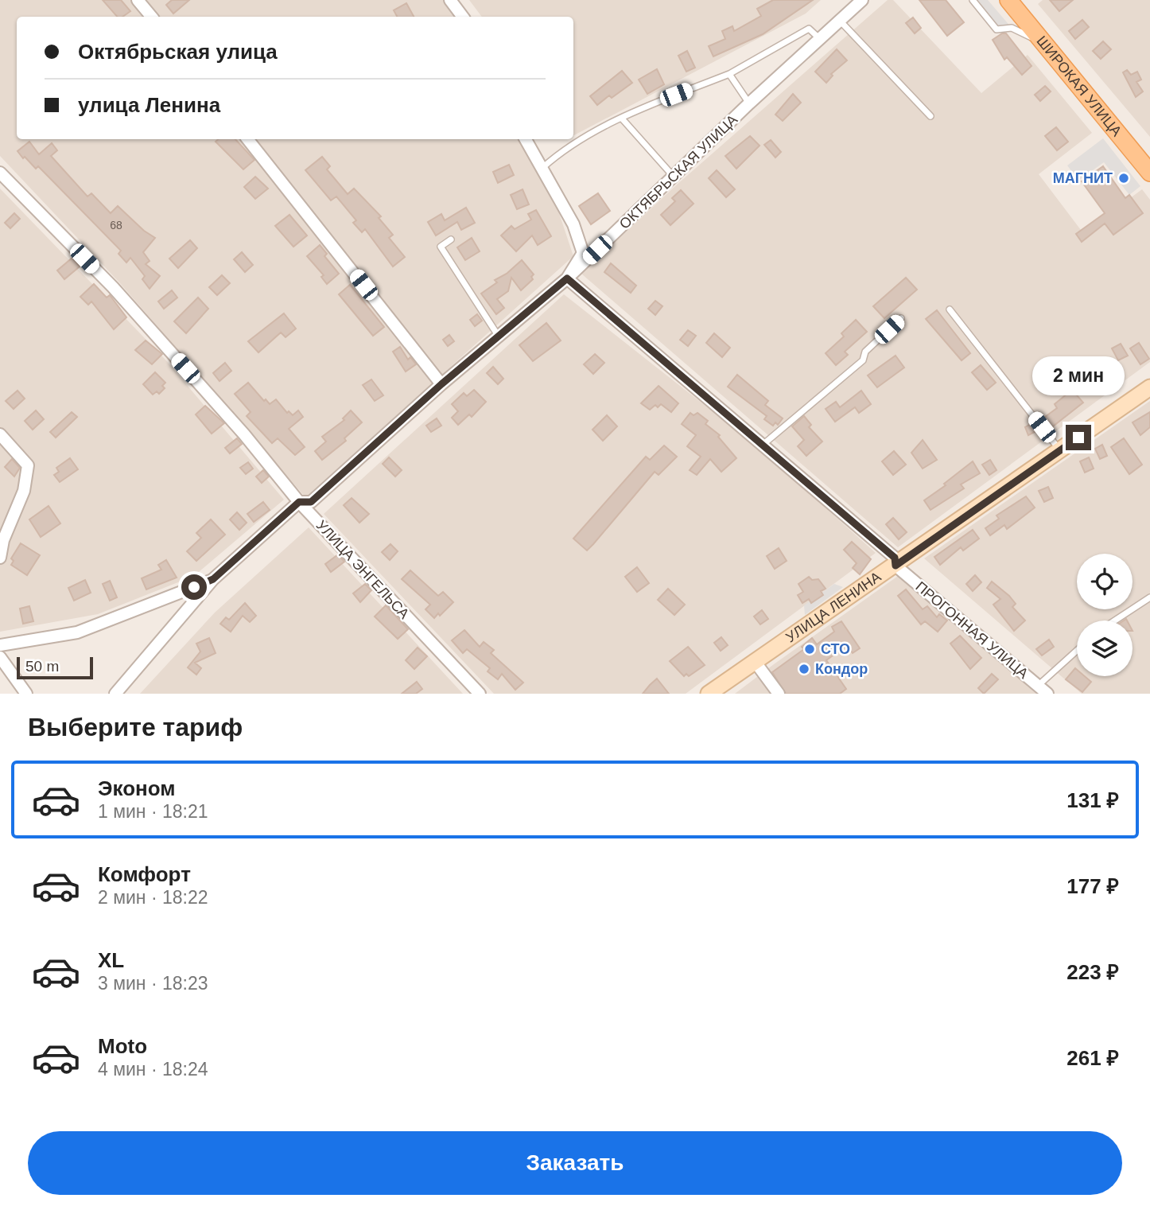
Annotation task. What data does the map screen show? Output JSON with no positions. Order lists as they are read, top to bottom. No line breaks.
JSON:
{"streets":{"main road":["ШИРОКАЯ УЛИЦА"],"street":["ОКТЯБРЬСКАЯ УЛИЦА","УЛИЦА ЭНГЕЛЬСА","УЛИЦА ЛЕНИНА","ПРОГОННАЯ УЛИЦА"]},"crossings":[["ОКТЯБРЬСКАЯ УЛИЦА","УЛИЦА ЭНГЕЛЬСА"],["ОКТЯБРЬСКАЯ УЛИЦА","ПРОГОННАЯ УЛИЦА"],["УЛИЦА ЛЕНИНА","ПРОГОННАЯ УЛИЦА"]],"places":["МАГНИТ","СТО","Кондор"],"house_numbers":["68"],"scale_bar":"50 m","page":{"banner":["Октябрьская улица","улица Ленина"],"bubble":"2 мин","scale":"50 m","heading":"Выберите тариф","list":[{"name":"Эконом","note":"1 мин · 18:21","value":"131 ₽"},{"name":"Комфорт","note":"2 мин · 18:22","value":"177 ₽"},{"name":"XL","note":"3 мин · 18:23","value":"223 ₽"},{"name":"Moto","note":"4 мин · 18:24","value":"261 ₽"}],"buttons":"Заказать"}}
